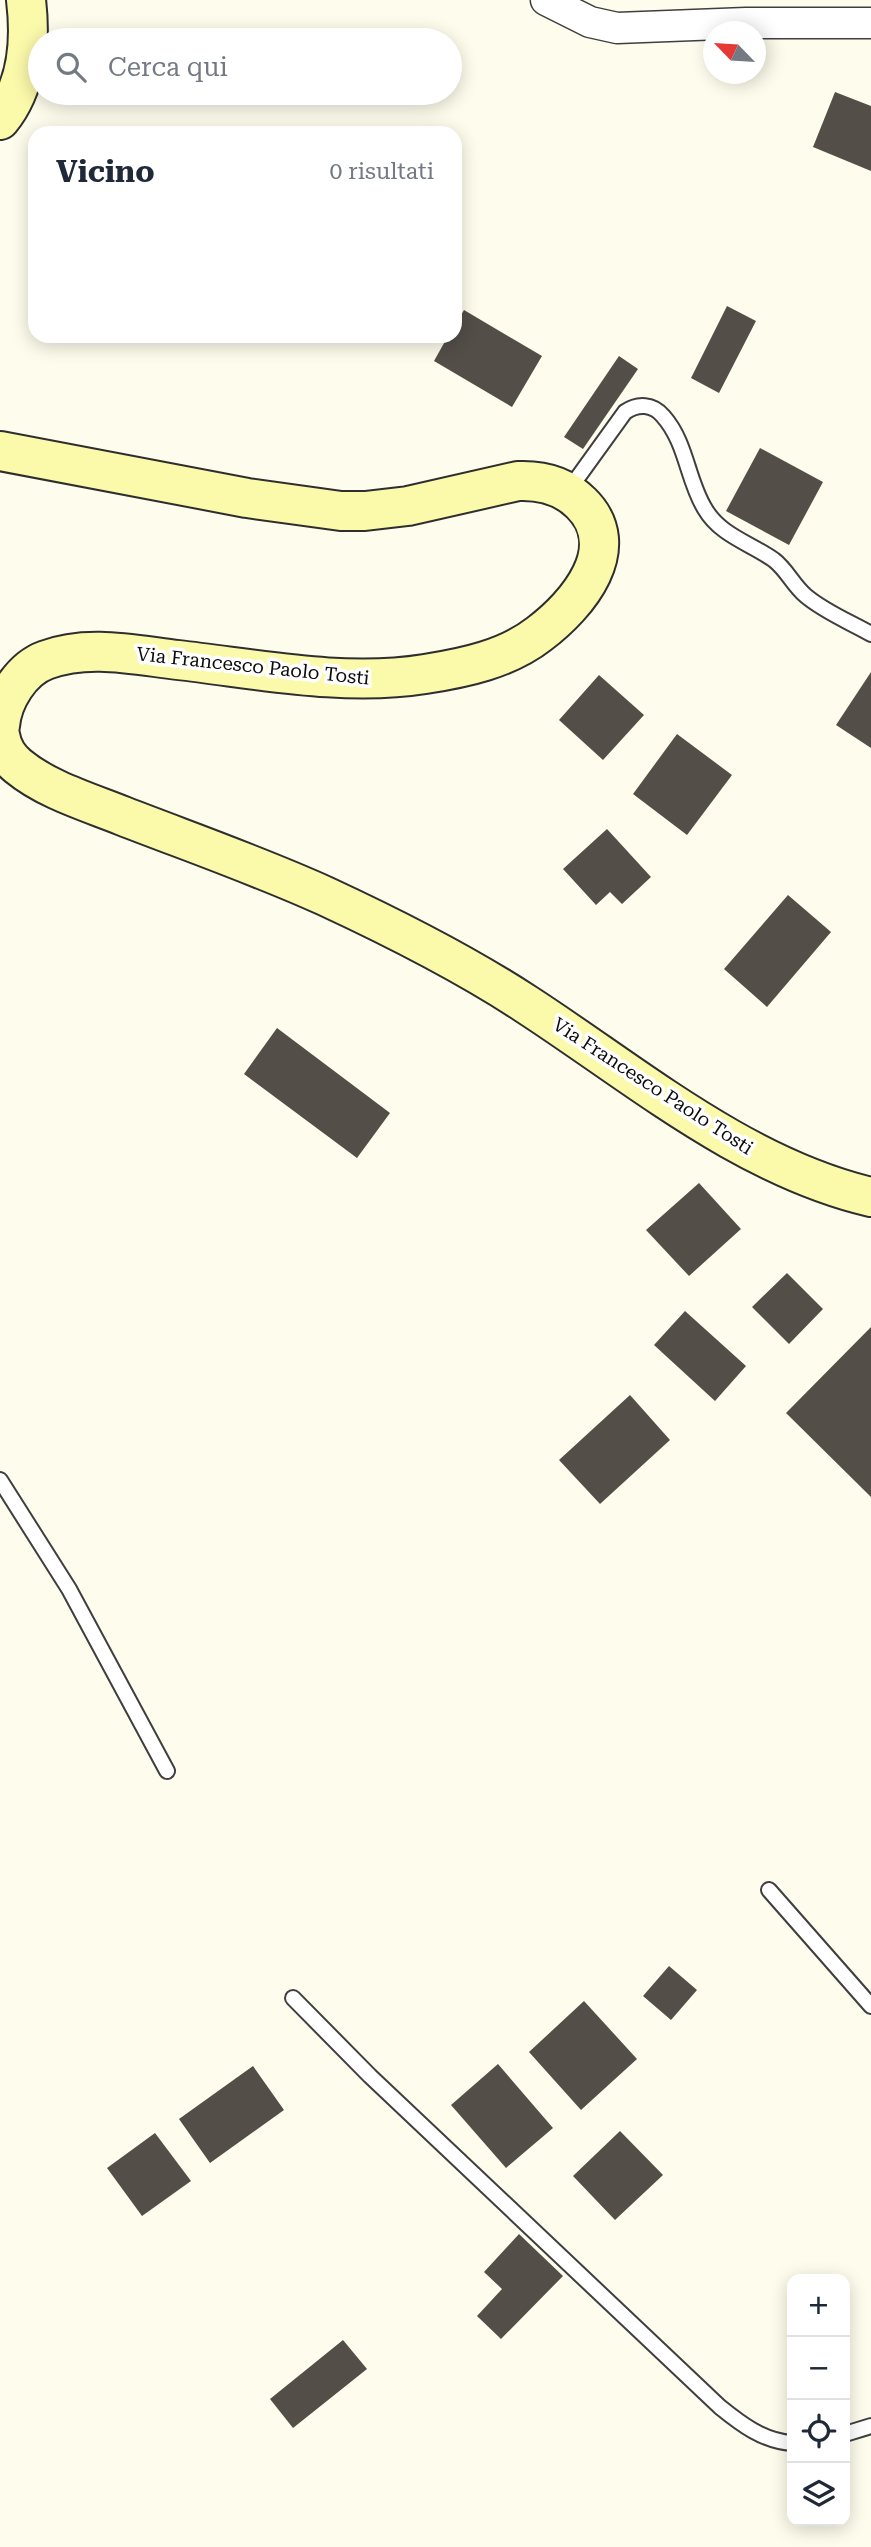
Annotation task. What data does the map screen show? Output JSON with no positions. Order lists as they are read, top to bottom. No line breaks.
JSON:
{"streets":{"main road":["Via Francesco Paolo Tosti"]},"north":"top left","page":{"search":"Cerca qui","heading":["Vicino","0 risultati"],"map_buttons":["+","−"]}}
